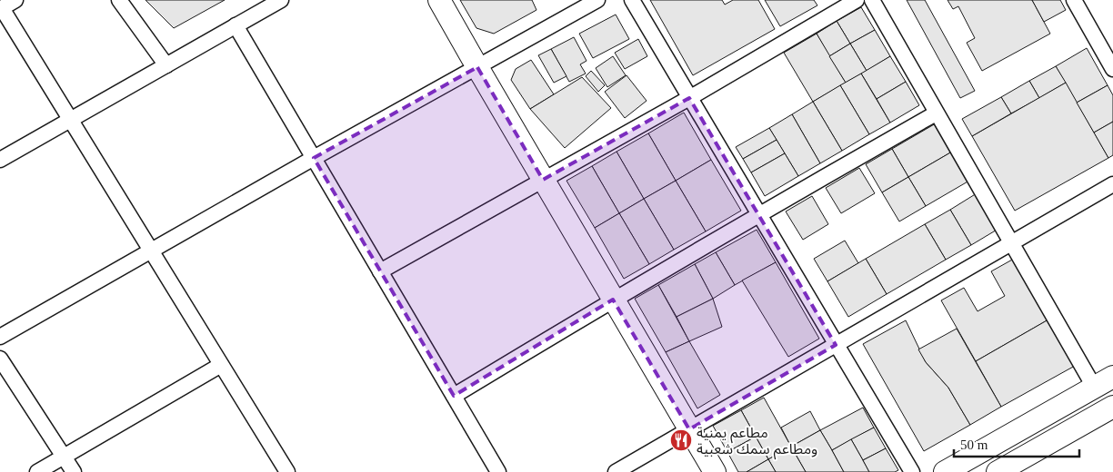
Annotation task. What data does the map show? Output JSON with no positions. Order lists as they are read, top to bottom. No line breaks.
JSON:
{"places":{"restaurant":["مطاعم يمنية ومطاعم سمك شعبية"]},"scale_bar":"50 m"}
